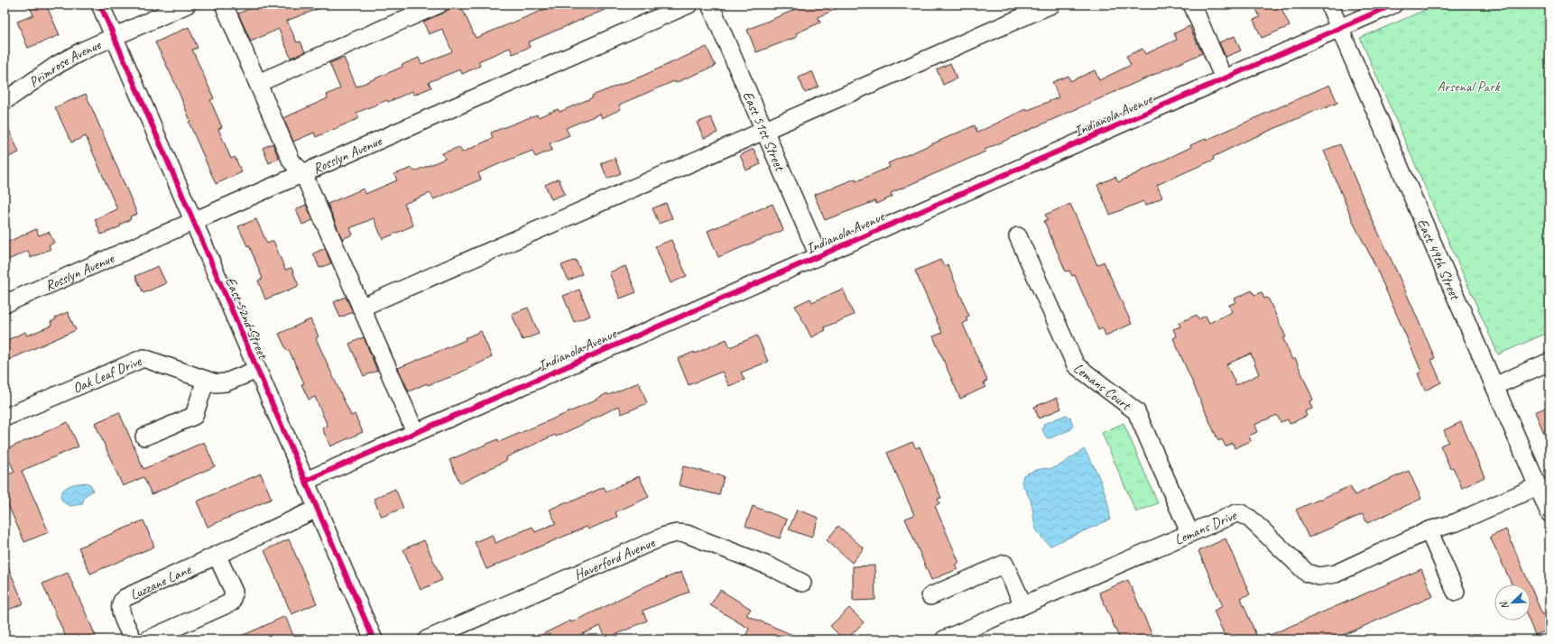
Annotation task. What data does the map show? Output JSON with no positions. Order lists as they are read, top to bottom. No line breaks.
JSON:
{"streets":{"street":["Primrose Avenue","Indianola Avenue","East 51st Street","Rosslyn Avenue","East 49th Street","East 52nd Street","Oak Leaf Drive","Lemans Court","Lemans Drive","Haverford Avenue","Luzzane Lane"]},"crossings":[["Primrose Avenue","East 52nd Street"],["Indianola Avenue","East 51st Street"],["Indianola Avenue","East 49th Street"],["Indianola Avenue","East 52nd Street"],["Rosslyn Avenue","East 52nd Street"],["East 52nd Street","Luzzane Lane"],["Lemans Court","Lemans Drive"]],"parks":["Arsenal Park"],"north":"bottom left"}
